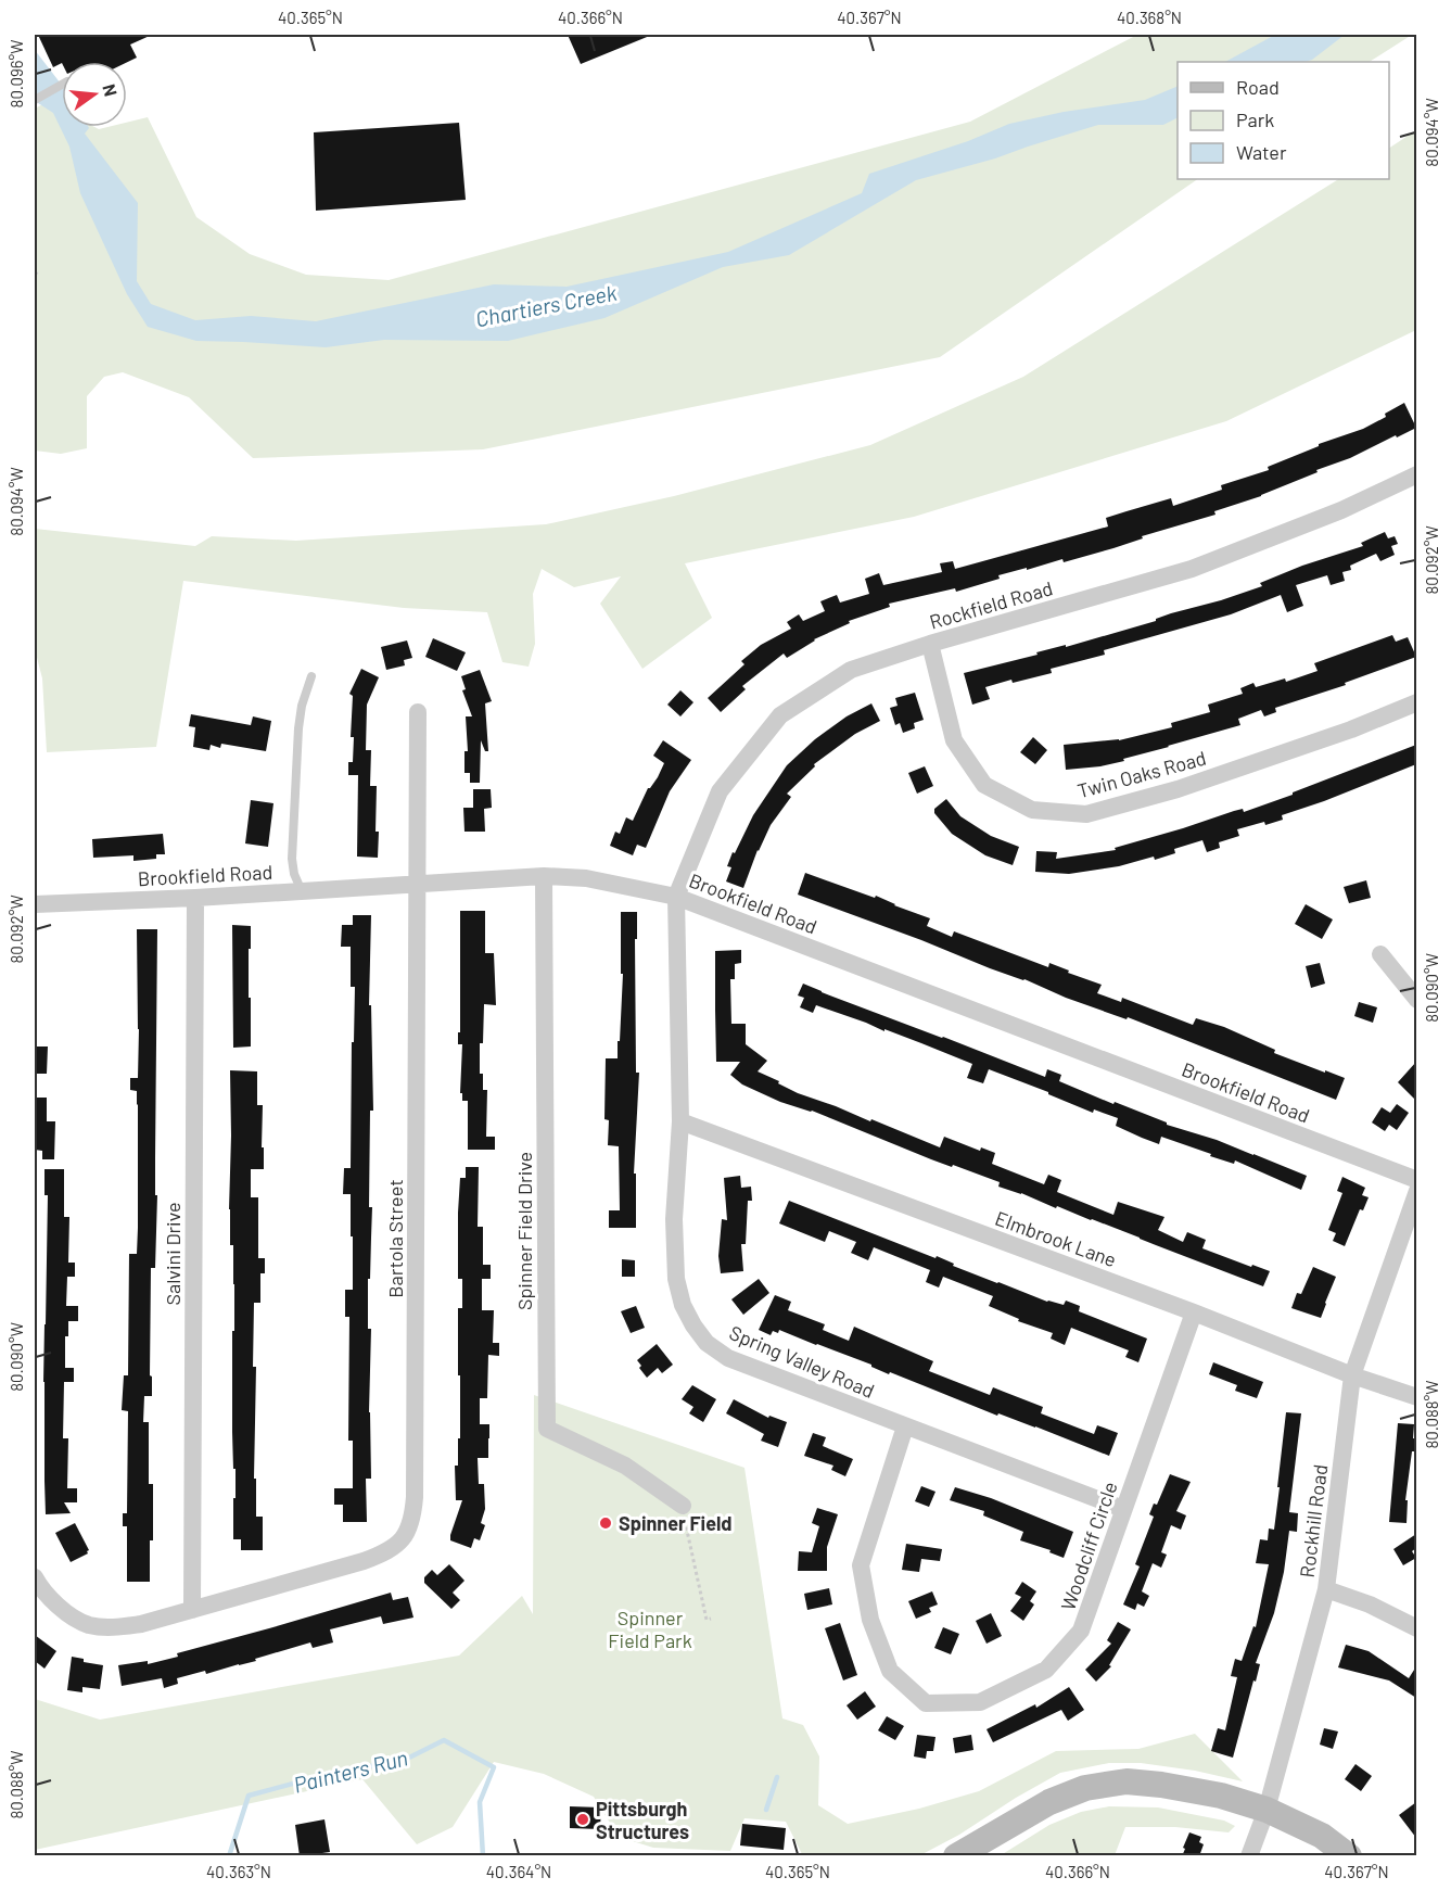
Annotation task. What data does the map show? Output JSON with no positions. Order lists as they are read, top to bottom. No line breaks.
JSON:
{"streets":{"street":["Rockfield Road","Twin Oaks Road","Brookfield Road","Spinner Field Drive","Bartola Street","Elmbrook Lane","Salvini Drive","Spring Valley Road","Rockhill Road","Woodcliff Circle"]},"crossings":[["Rockfield Road","Twin Oaks Road"],["Rockfield Road","Brookfield Road"],["Rockfield Road","Spring Valley Road"],["Brookfield Road","Spinner Field Drive"],["Brookfield Road","Bartola Street"],["Brookfield Road","Salvini Drive"],["Brookfield Road","Spring Valley Road"],["Bartola Street","Salvini Drive"],["Elmbrook Lane","Spring Valley Road"],["Elmbrook Lane","Rockhill Road"],["Elmbrook Lane","Woodcliff Circle"],["Spring Valley Road","Woodcliff Circle"]],"water":["Chartiers Creek","Painters Run"],"parks":["Spinner Field Park"],"places":["Spinner Field","Pittsburgh Structures"],"legend":["Road","Park","Water"],"north":"right","coordinates":["40.365°N","40.366°N","40.367°N","40.368°N","80.096°W","80.094°W","80.092°W","80.090°W","80.088°W","40.363°N","40.364°N"]}
